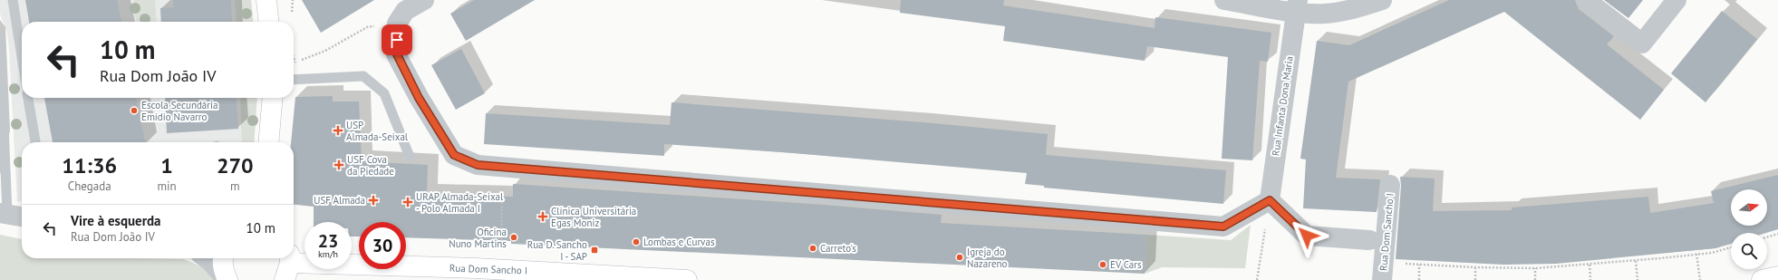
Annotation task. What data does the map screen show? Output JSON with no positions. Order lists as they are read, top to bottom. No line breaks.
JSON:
{"streets":{"main road":["Rua Dom Sancho I"],"street":["Rua Infanta Dona Maria"]},"places":{"other":["Escola Secundária Emídio Navarro","Oficina Nuno Martins","Lombas e Curvas","Carreto's","Igreja do Nazareno","EV Cars"],"health":["USP Almada-Seixal","USF Cova da Piedade","USF Almada","URAP Almada-Seixal - Polo Almada I","Clínica Universitária Egas Moniz"],"transit":["Rua D. Sancho I - SAP"]},"north":"right","page":{"turn":["10 m","Rua Dom João IV"],"eta":["11:36","Chegada","1","min","270","m"],"list":[{"name":"Vire à esquerda","note":"Rua Dom João IV","value":"10 m"}],"speed":"23 km/h","limit":"30"}}
